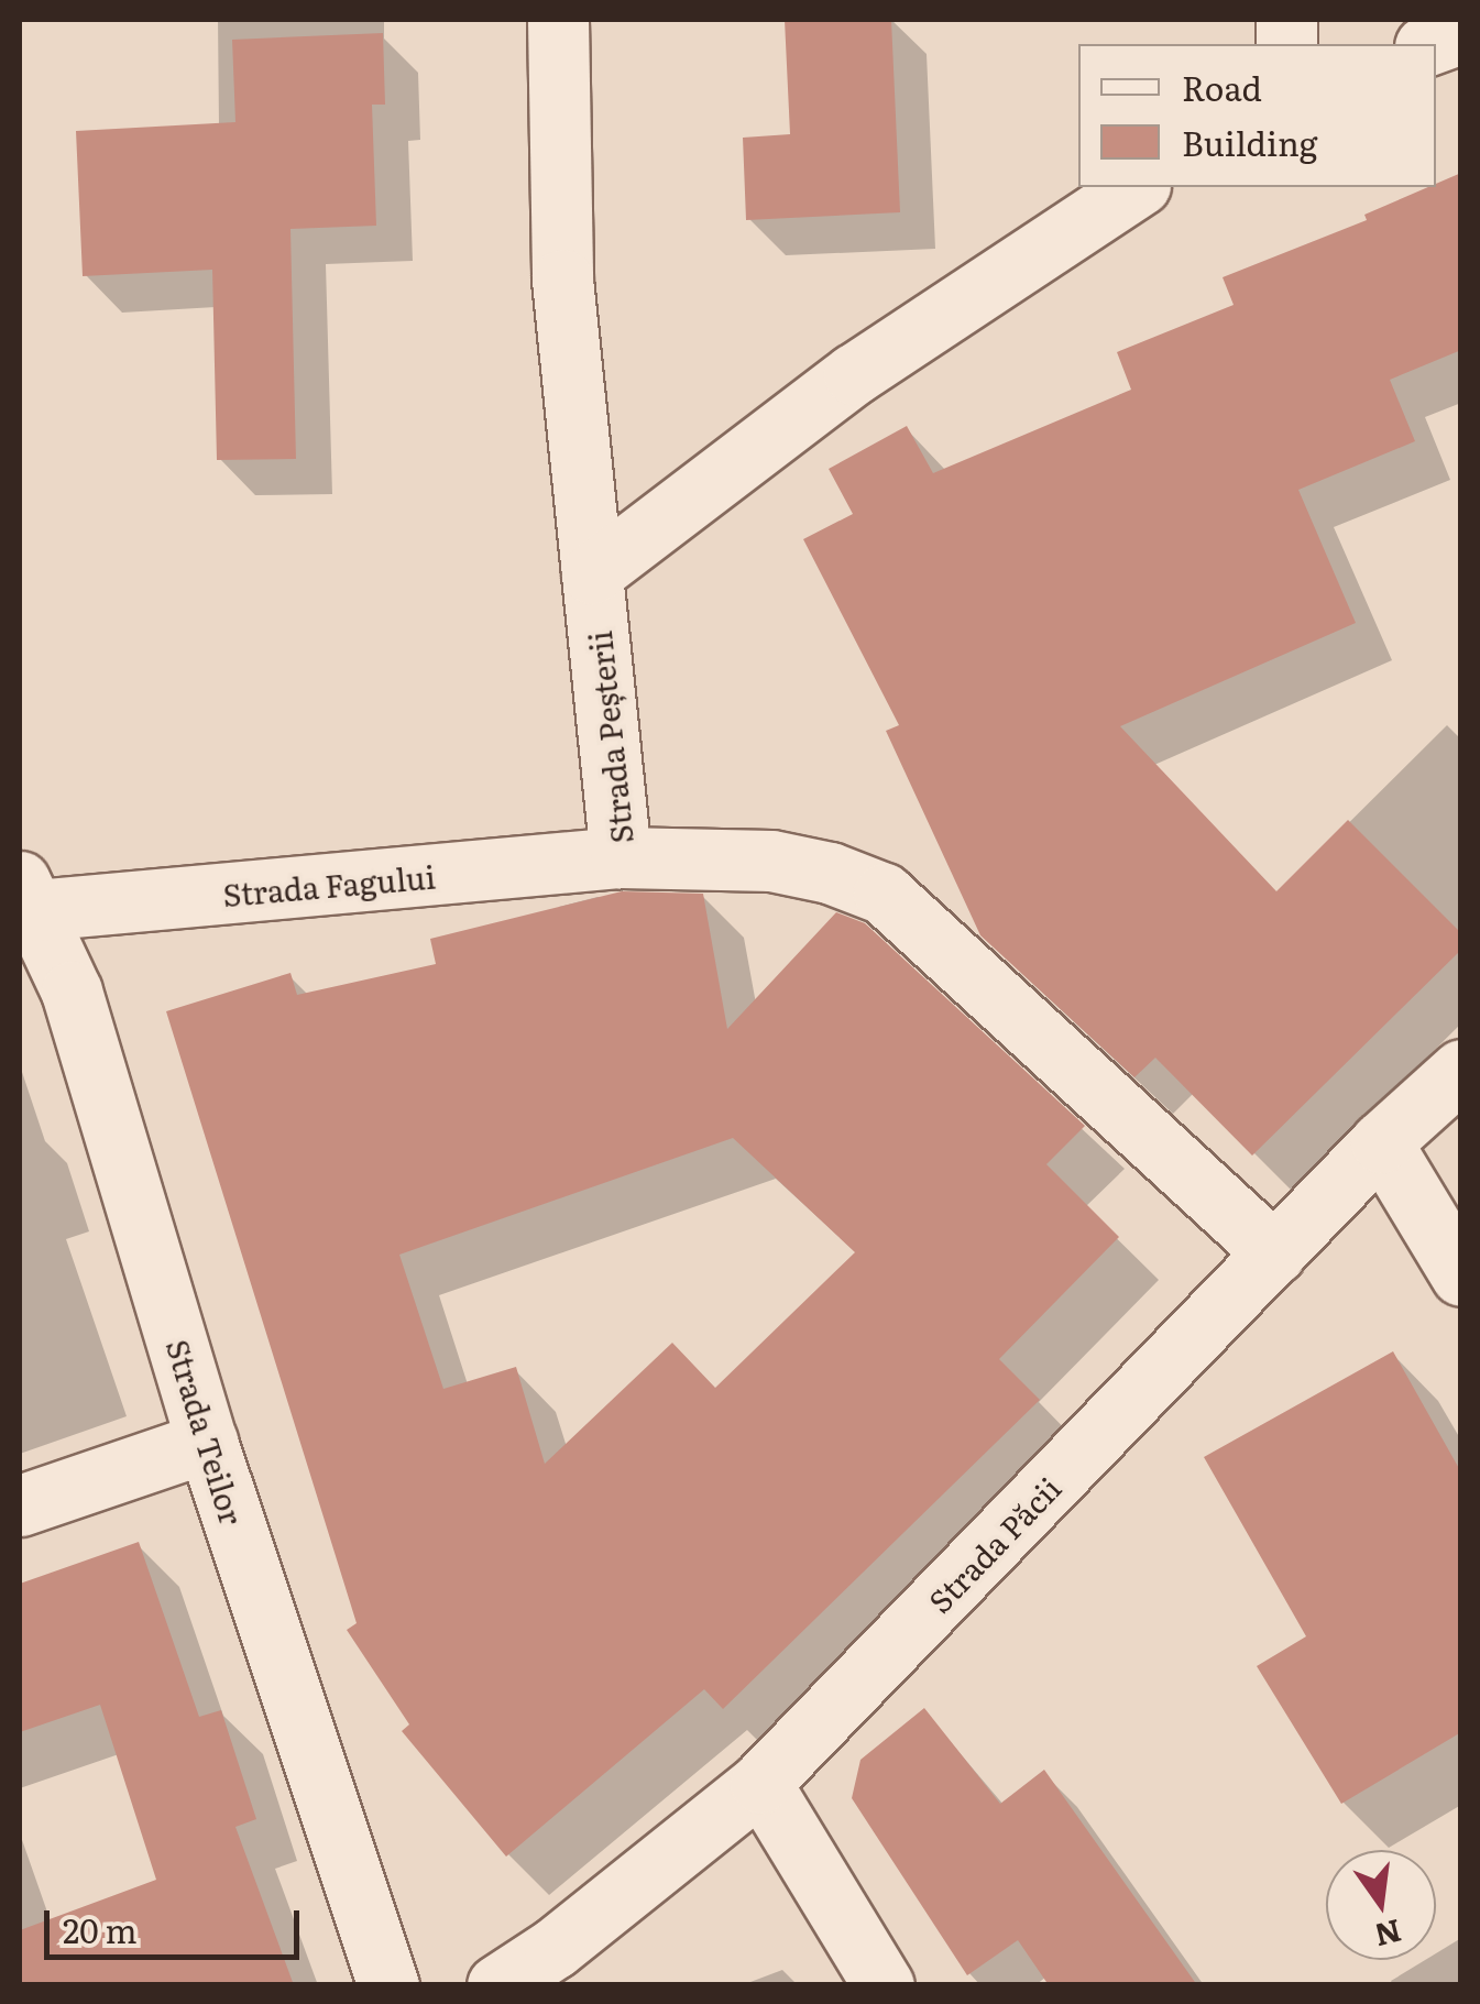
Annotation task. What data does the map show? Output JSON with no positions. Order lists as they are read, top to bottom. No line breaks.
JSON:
{"streets":{"street":["Strada Peșterii","Strada Fagului","Strada Teilor","Strada Păcii"]},"crossings":[["Strada Peșterii","Strada Fagului"],["Strada Peșterii","Strada Păcii"],["Strada Fagului","Strada Teilor"]],"legend":["Road","Building"],"scale_bar":"20 m","north":"bottom"}
